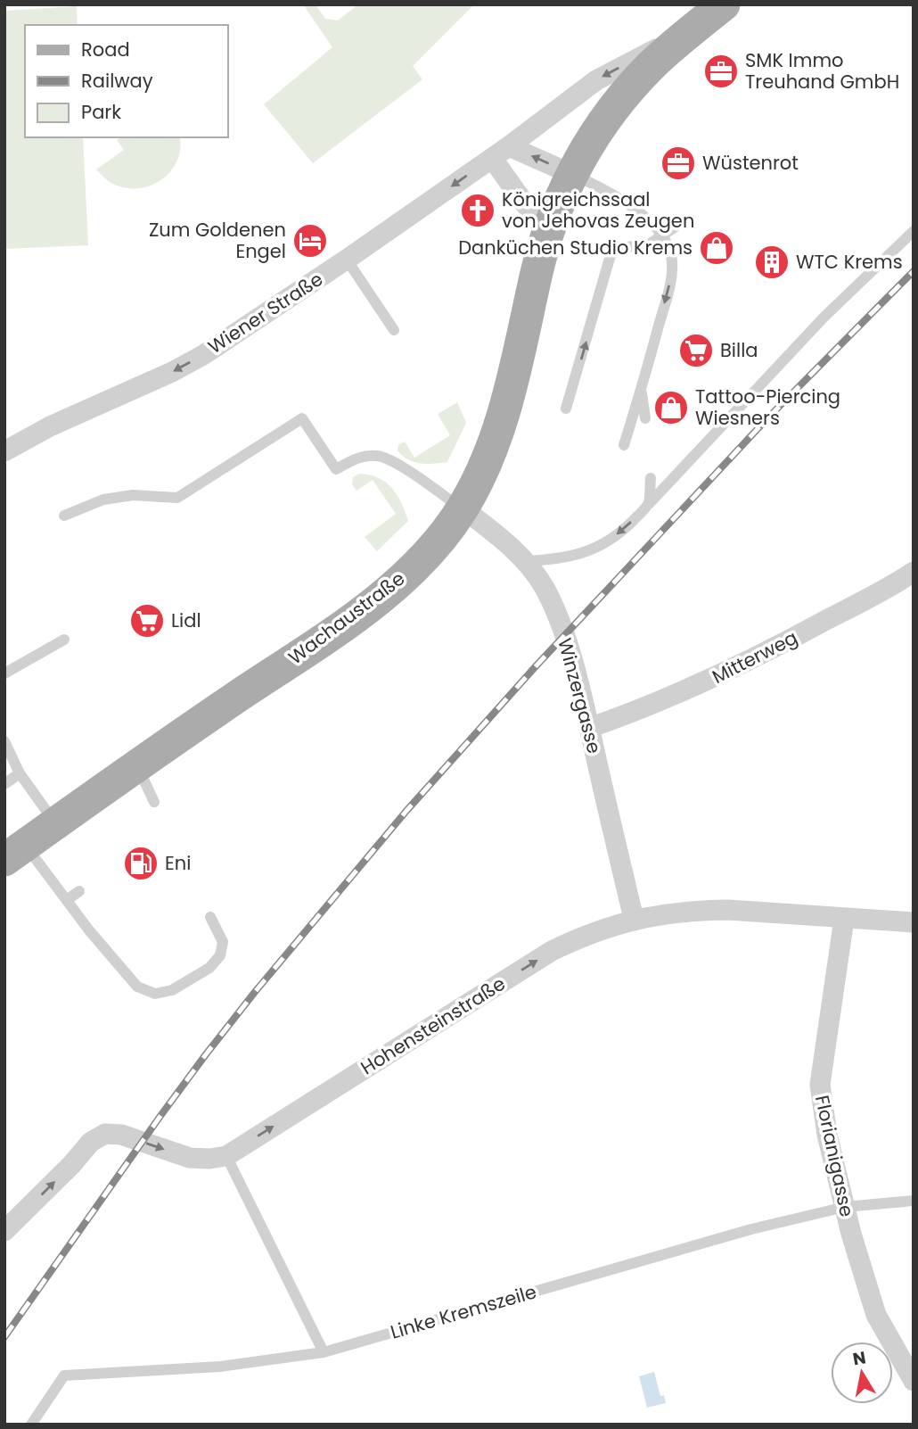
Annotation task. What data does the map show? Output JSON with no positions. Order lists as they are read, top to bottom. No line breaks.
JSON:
{"streets":{"main road":["Wiener Straße","Wachaustraße"],"street":["Mitterweg","Winzergasse","Hohensteinstraße","Florianigasse"],"lane":["Linke Kremszeile"]},"crossings":[["Wiener Straße","Wachaustraße"],["Wachaustraße","Winzergasse"],["Mitterweg","Winzergasse"],["Winzergasse","Hohensteinstraße"],["Hohensteinstraße","Florianigasse"],["Florianigasse","Linke Kremszeile"]],"one_way":["Wiener Straße","Hohensteinstraße"],"places":{"office":["SMK Immo Treuhand GmbH","Wüstenrot"],"church":["Königreichssaal von Jehovas Zeugen"],"hotel":["Zum Goldenen Engel"],"shop":["Danküchen Studio Krems","Tattoo-Piercing Wiesners"],"building":["WTC Krems"],"supermarket":["Billa","Lidl"],"fuel station":["Eni"]},"legend":["Road","Railway","Park"],"north":"top"}
